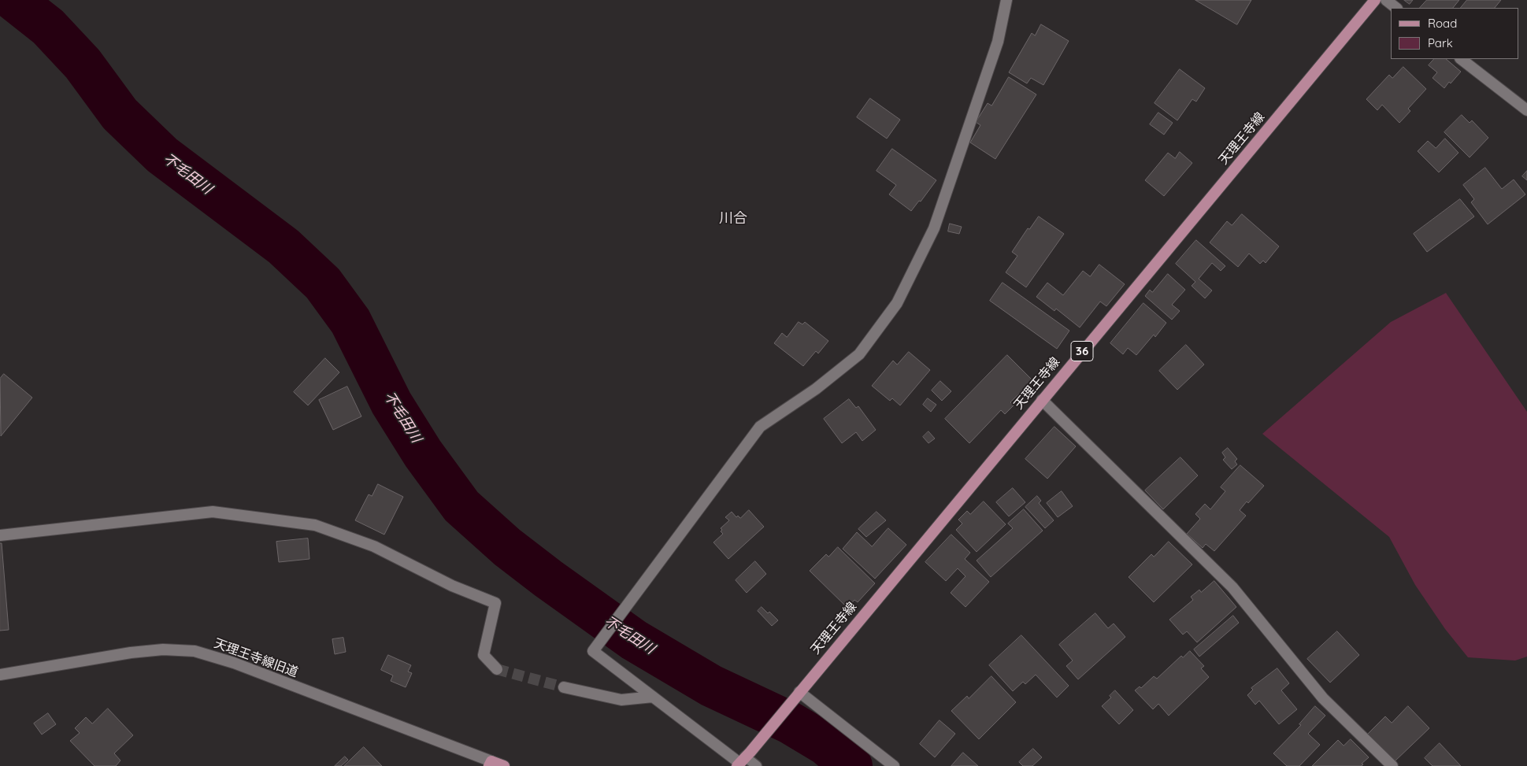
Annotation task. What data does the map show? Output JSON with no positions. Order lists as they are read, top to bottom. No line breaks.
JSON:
{"streets":{"main road":["天理王寺線","36"],"street":["天理王寺線旧道"]},"districts":["川合"],"water":["不毛田川"],"legend":["Road","Park"]}
